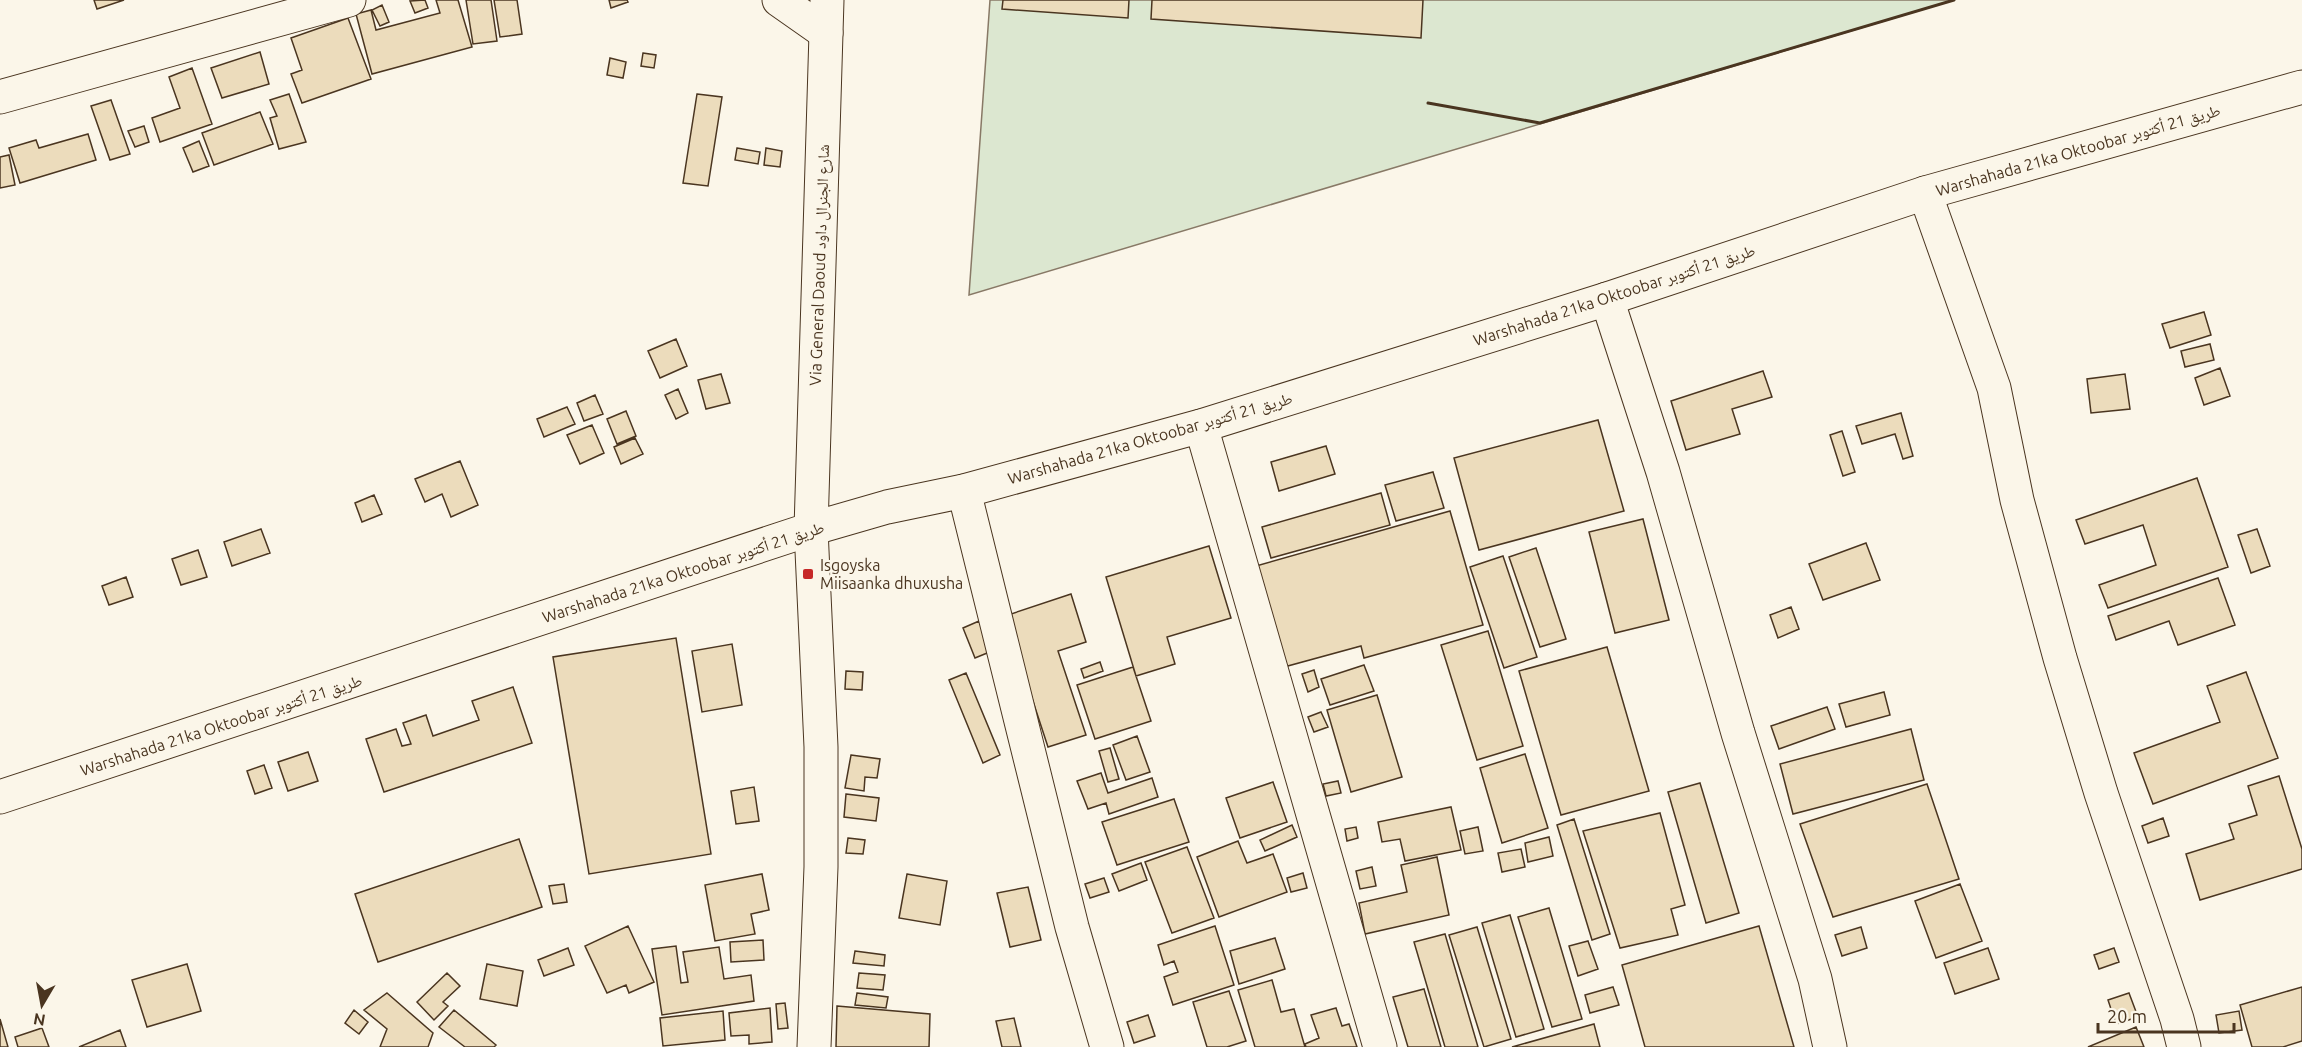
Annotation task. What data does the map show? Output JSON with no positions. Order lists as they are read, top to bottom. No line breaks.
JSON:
{"streets":{"street":["Warshahada 21ka Oktoobar طريق 21 أكتوبر","Via General Daoud شارع الجنرال داود"]},"crossings":[["Warshahada 21ka Oktoobar طريق 21 أكتوبر","Via General Daoud شارع الجنرال داود"]],"places":{"transit":["Isgoyska Miisaanka dhuxusha"]},"scale_bar":"20 m","north":"bottom"}
